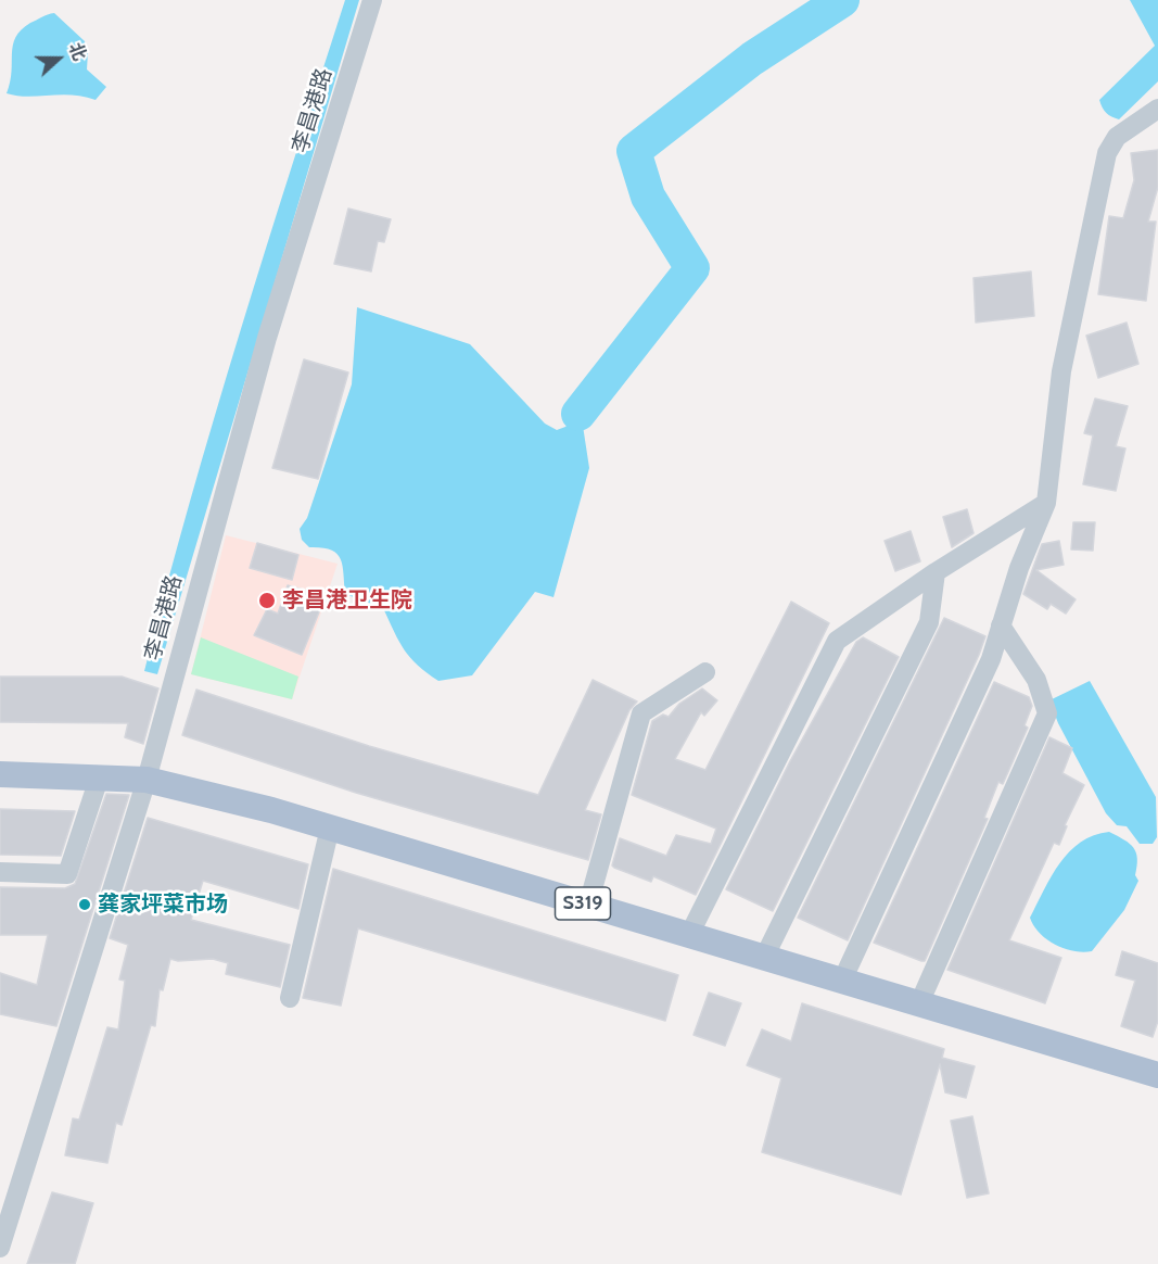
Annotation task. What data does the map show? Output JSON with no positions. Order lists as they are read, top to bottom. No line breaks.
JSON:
{"streets":{"main road":["S319"],"street":["李昌港路"]},"crossings":[["李昌港路","S319"]],"places":["李昌港卫生院","龚家坪菜市场"],"north":"right"}
